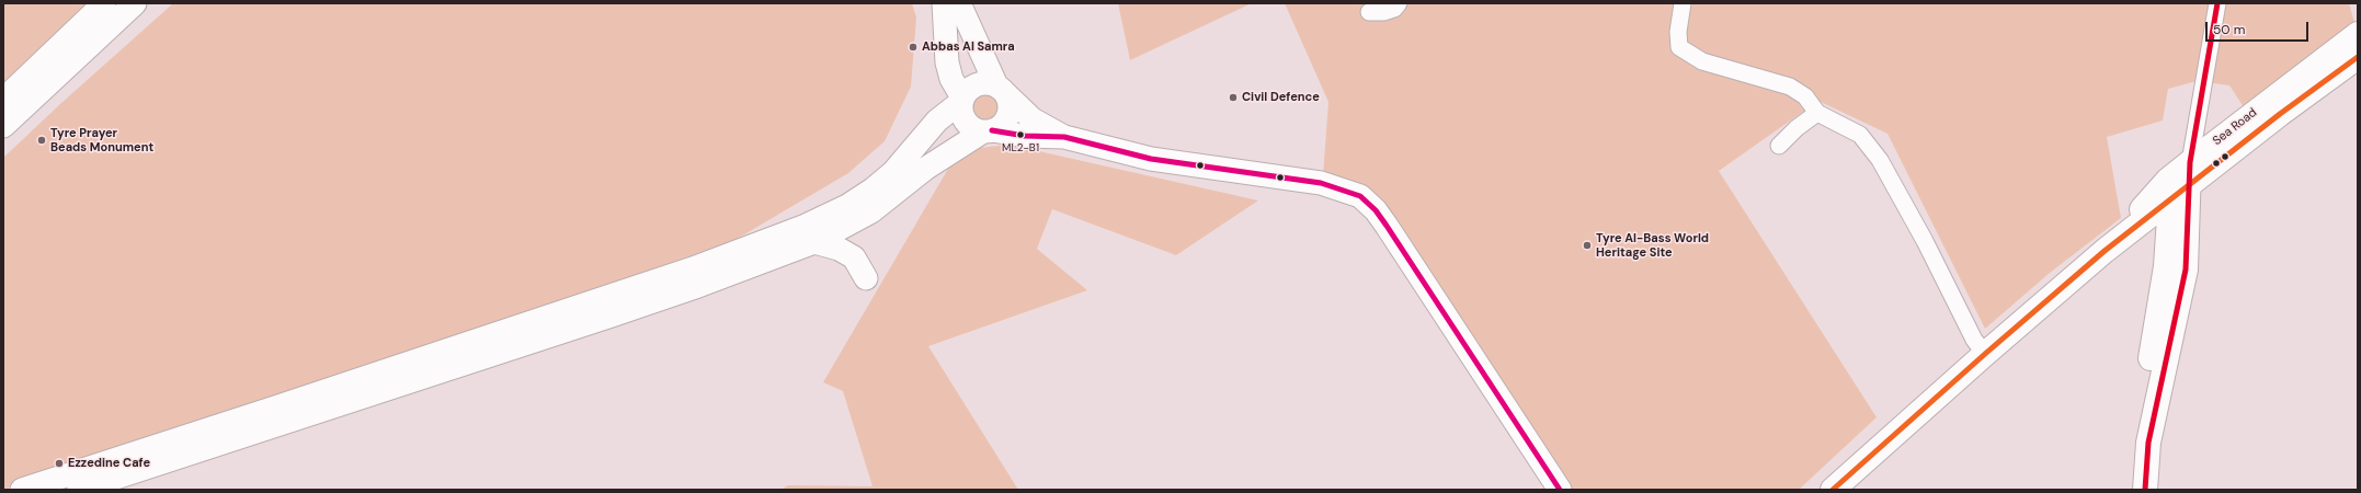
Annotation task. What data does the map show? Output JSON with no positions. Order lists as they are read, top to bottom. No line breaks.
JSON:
{"streets":{"main road":["Sea Road"]},"places":["Abbas Al Samra","Civil Defence","ML2-B1","Tyre Prayer Beads Monument","Tyre Al-Bass World Heritage Site","Ezzedine Cafe"],"scale_bar":"50 m"}
